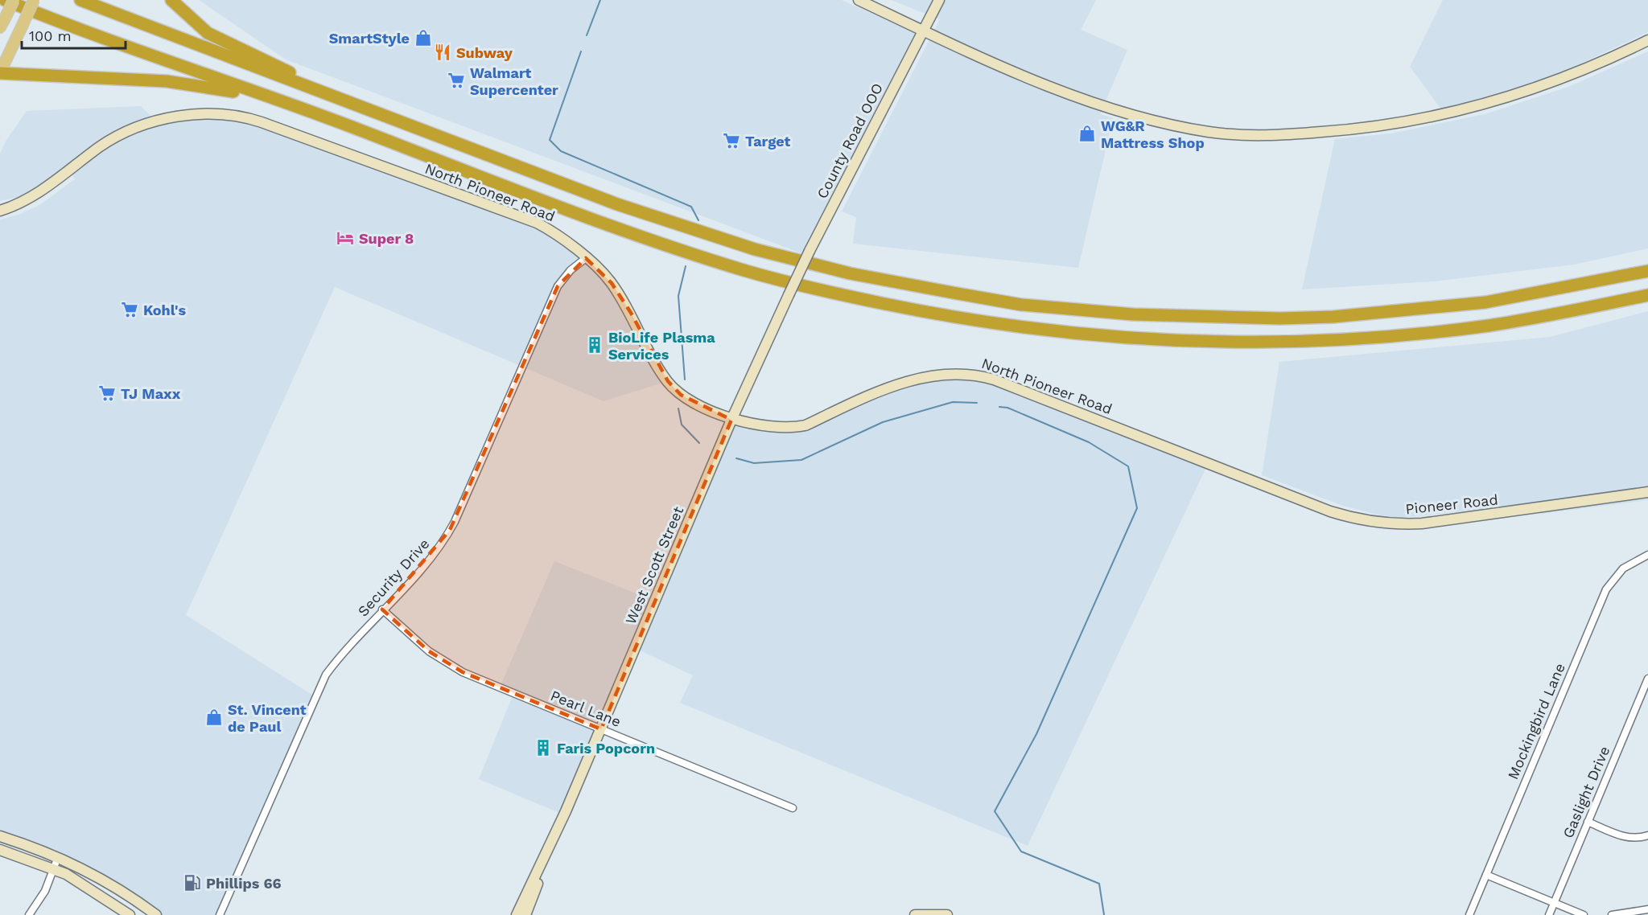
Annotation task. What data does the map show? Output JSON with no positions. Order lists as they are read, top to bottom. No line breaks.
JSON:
{"streets":{"main road":["County Road OOO","North Pioneer Road","Pioneer Road","West Scott Street"],"street":["Security Drive","Pearl Lane","Mockingbird Lane","Gaslight Drive"]},"crossings":[["County Road OOO","West Scott Street"],["North Pioneer Road","Pioneer Road"],["North Pioneer Road","West Scott Street"],["North Pioneer Road","Security Drive"],["West Scott Street","Pearl Lane"],["Security Drive","Pearl Lane"]],"places":{"shop":["SmartStyle","WG&R Mattress Shop","St. Vincent de Paul"],"restaurant":["Subway"],"supermarket":["Walmart Supercenter","Target","Kohl's","TJ Maxx"],"hotel":["Super 8"],"building":["BioLife Plasma Services","Faris Popcorn"],"fuel station":["Phillips 66"]},"scale_bar":"100 m"}
